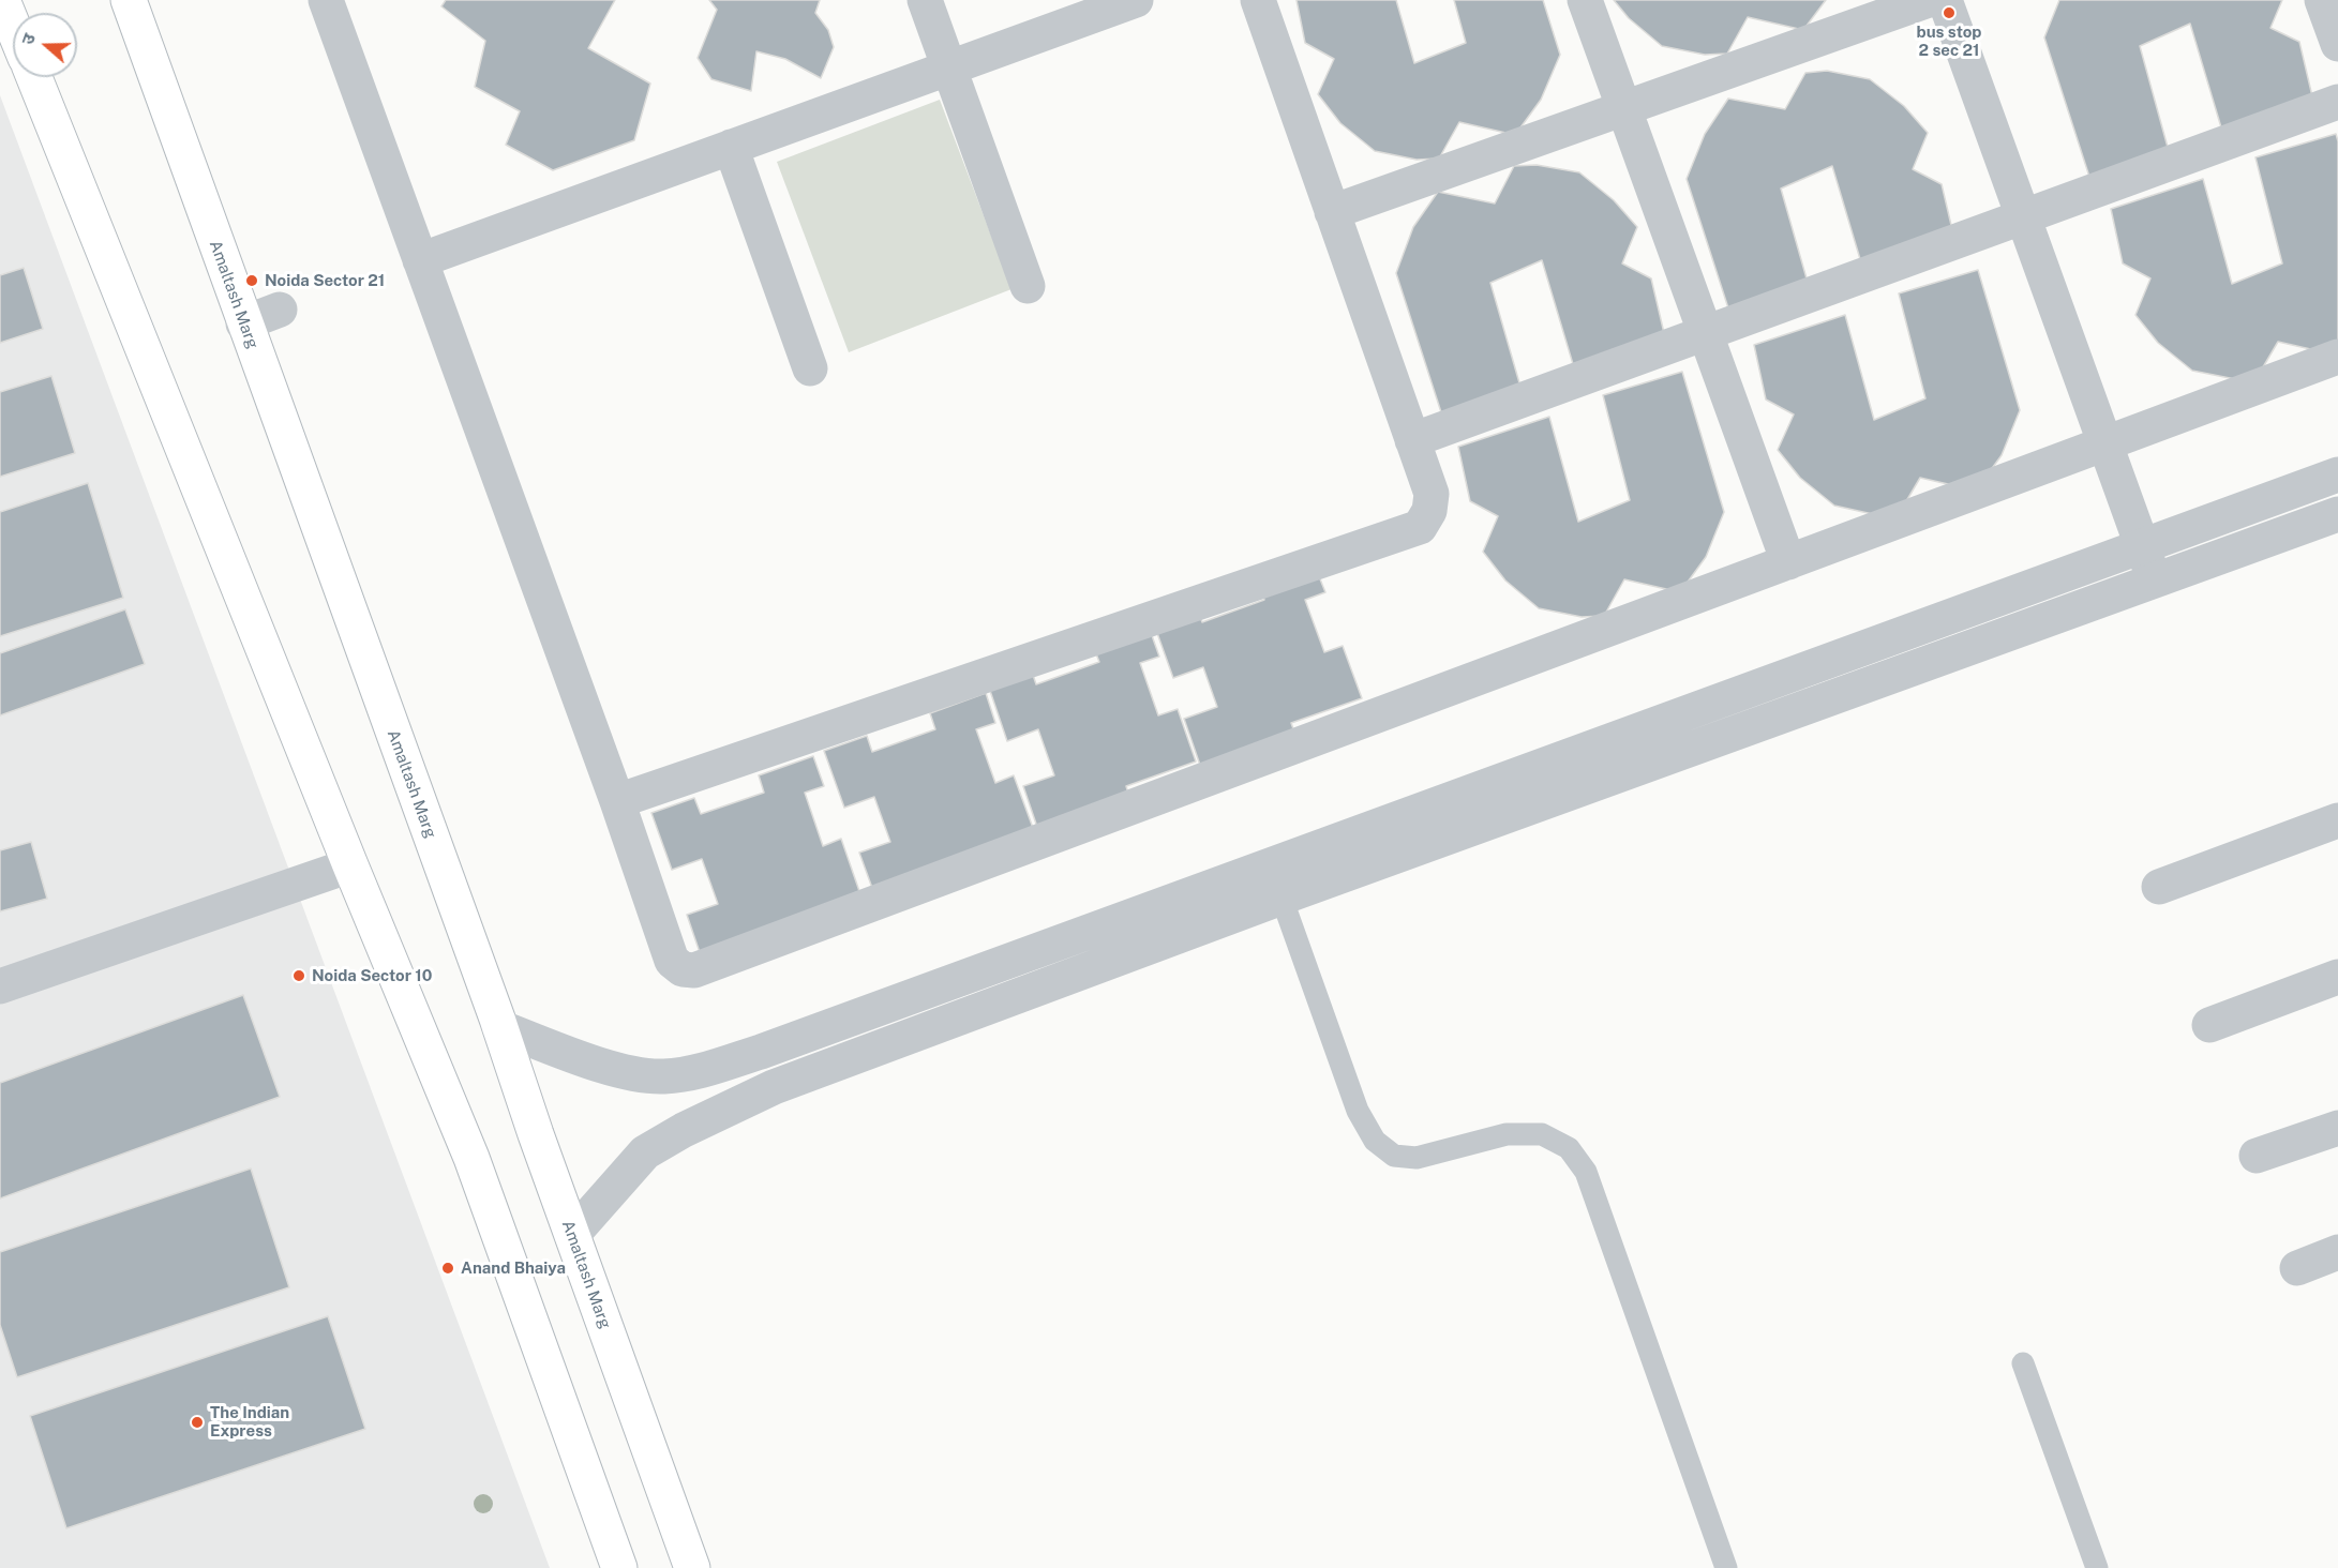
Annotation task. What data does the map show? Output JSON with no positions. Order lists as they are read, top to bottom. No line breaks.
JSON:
{"streets":{"main road":["Amaltash Marg"]},"places":["bus stop 2 sec 21","Noida Sector 21","Noida Sector 10","Anand Bhaiya","The Indian Express"],"north":"left"}
